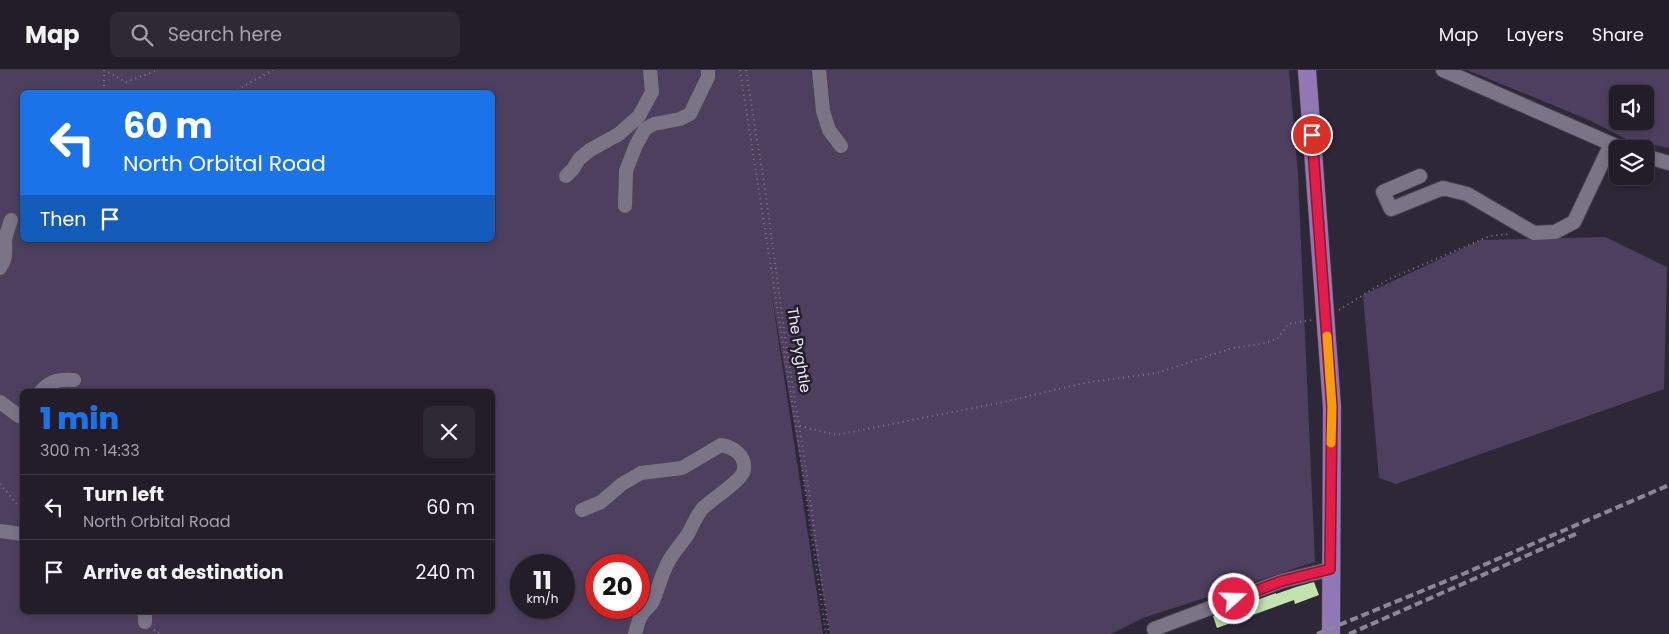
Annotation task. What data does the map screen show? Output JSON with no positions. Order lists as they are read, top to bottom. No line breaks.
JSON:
{"streets":{"path":["The Pyghtle"]},"page":{"header":"Map","search":"Search here","nav":["Map","Layers","Share"],"turn":["60 m","North Orbital Road"],"then":"Then","heading":["1 min","300 m · 14:33"],"list":[{"name":"Turn left","note":"North Orbital Road","value":"60 m"},{"name":"Arrive at destination","value":"240 m"}],"speed":"11 km/h","limit":"20"}}
